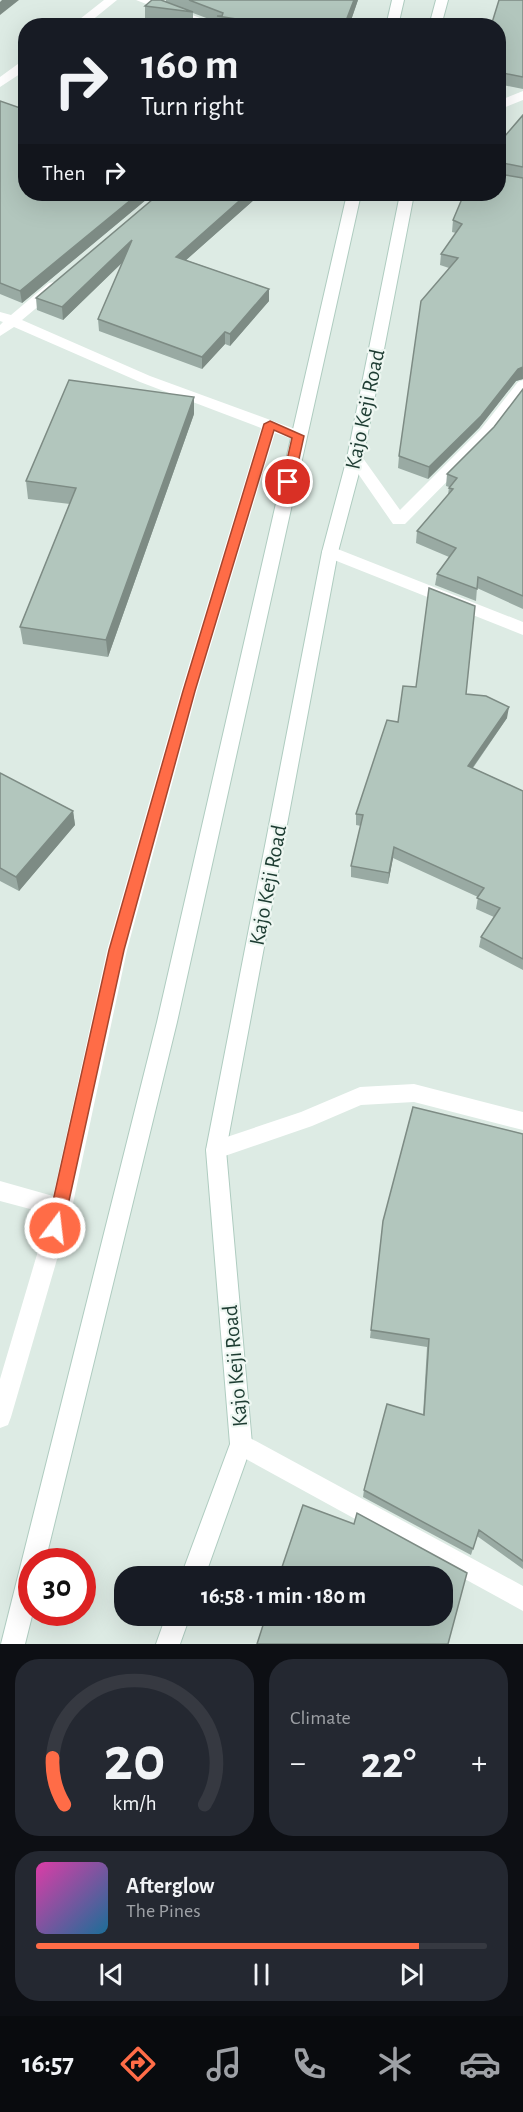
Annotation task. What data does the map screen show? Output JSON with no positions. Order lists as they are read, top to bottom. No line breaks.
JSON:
{"streets":{"main road":["Kajo Keji Road"]},"page":{"turn":["160 m","Turn right"],"then":"Then","limit":"30","trip":"16:58 · 1 min · 180 m","tile":"Climate","heat":["−","22°","+"],"song":["Afterglow","The Pines"],"tabs":"16:57","gauge":["20","km/h"]}}
